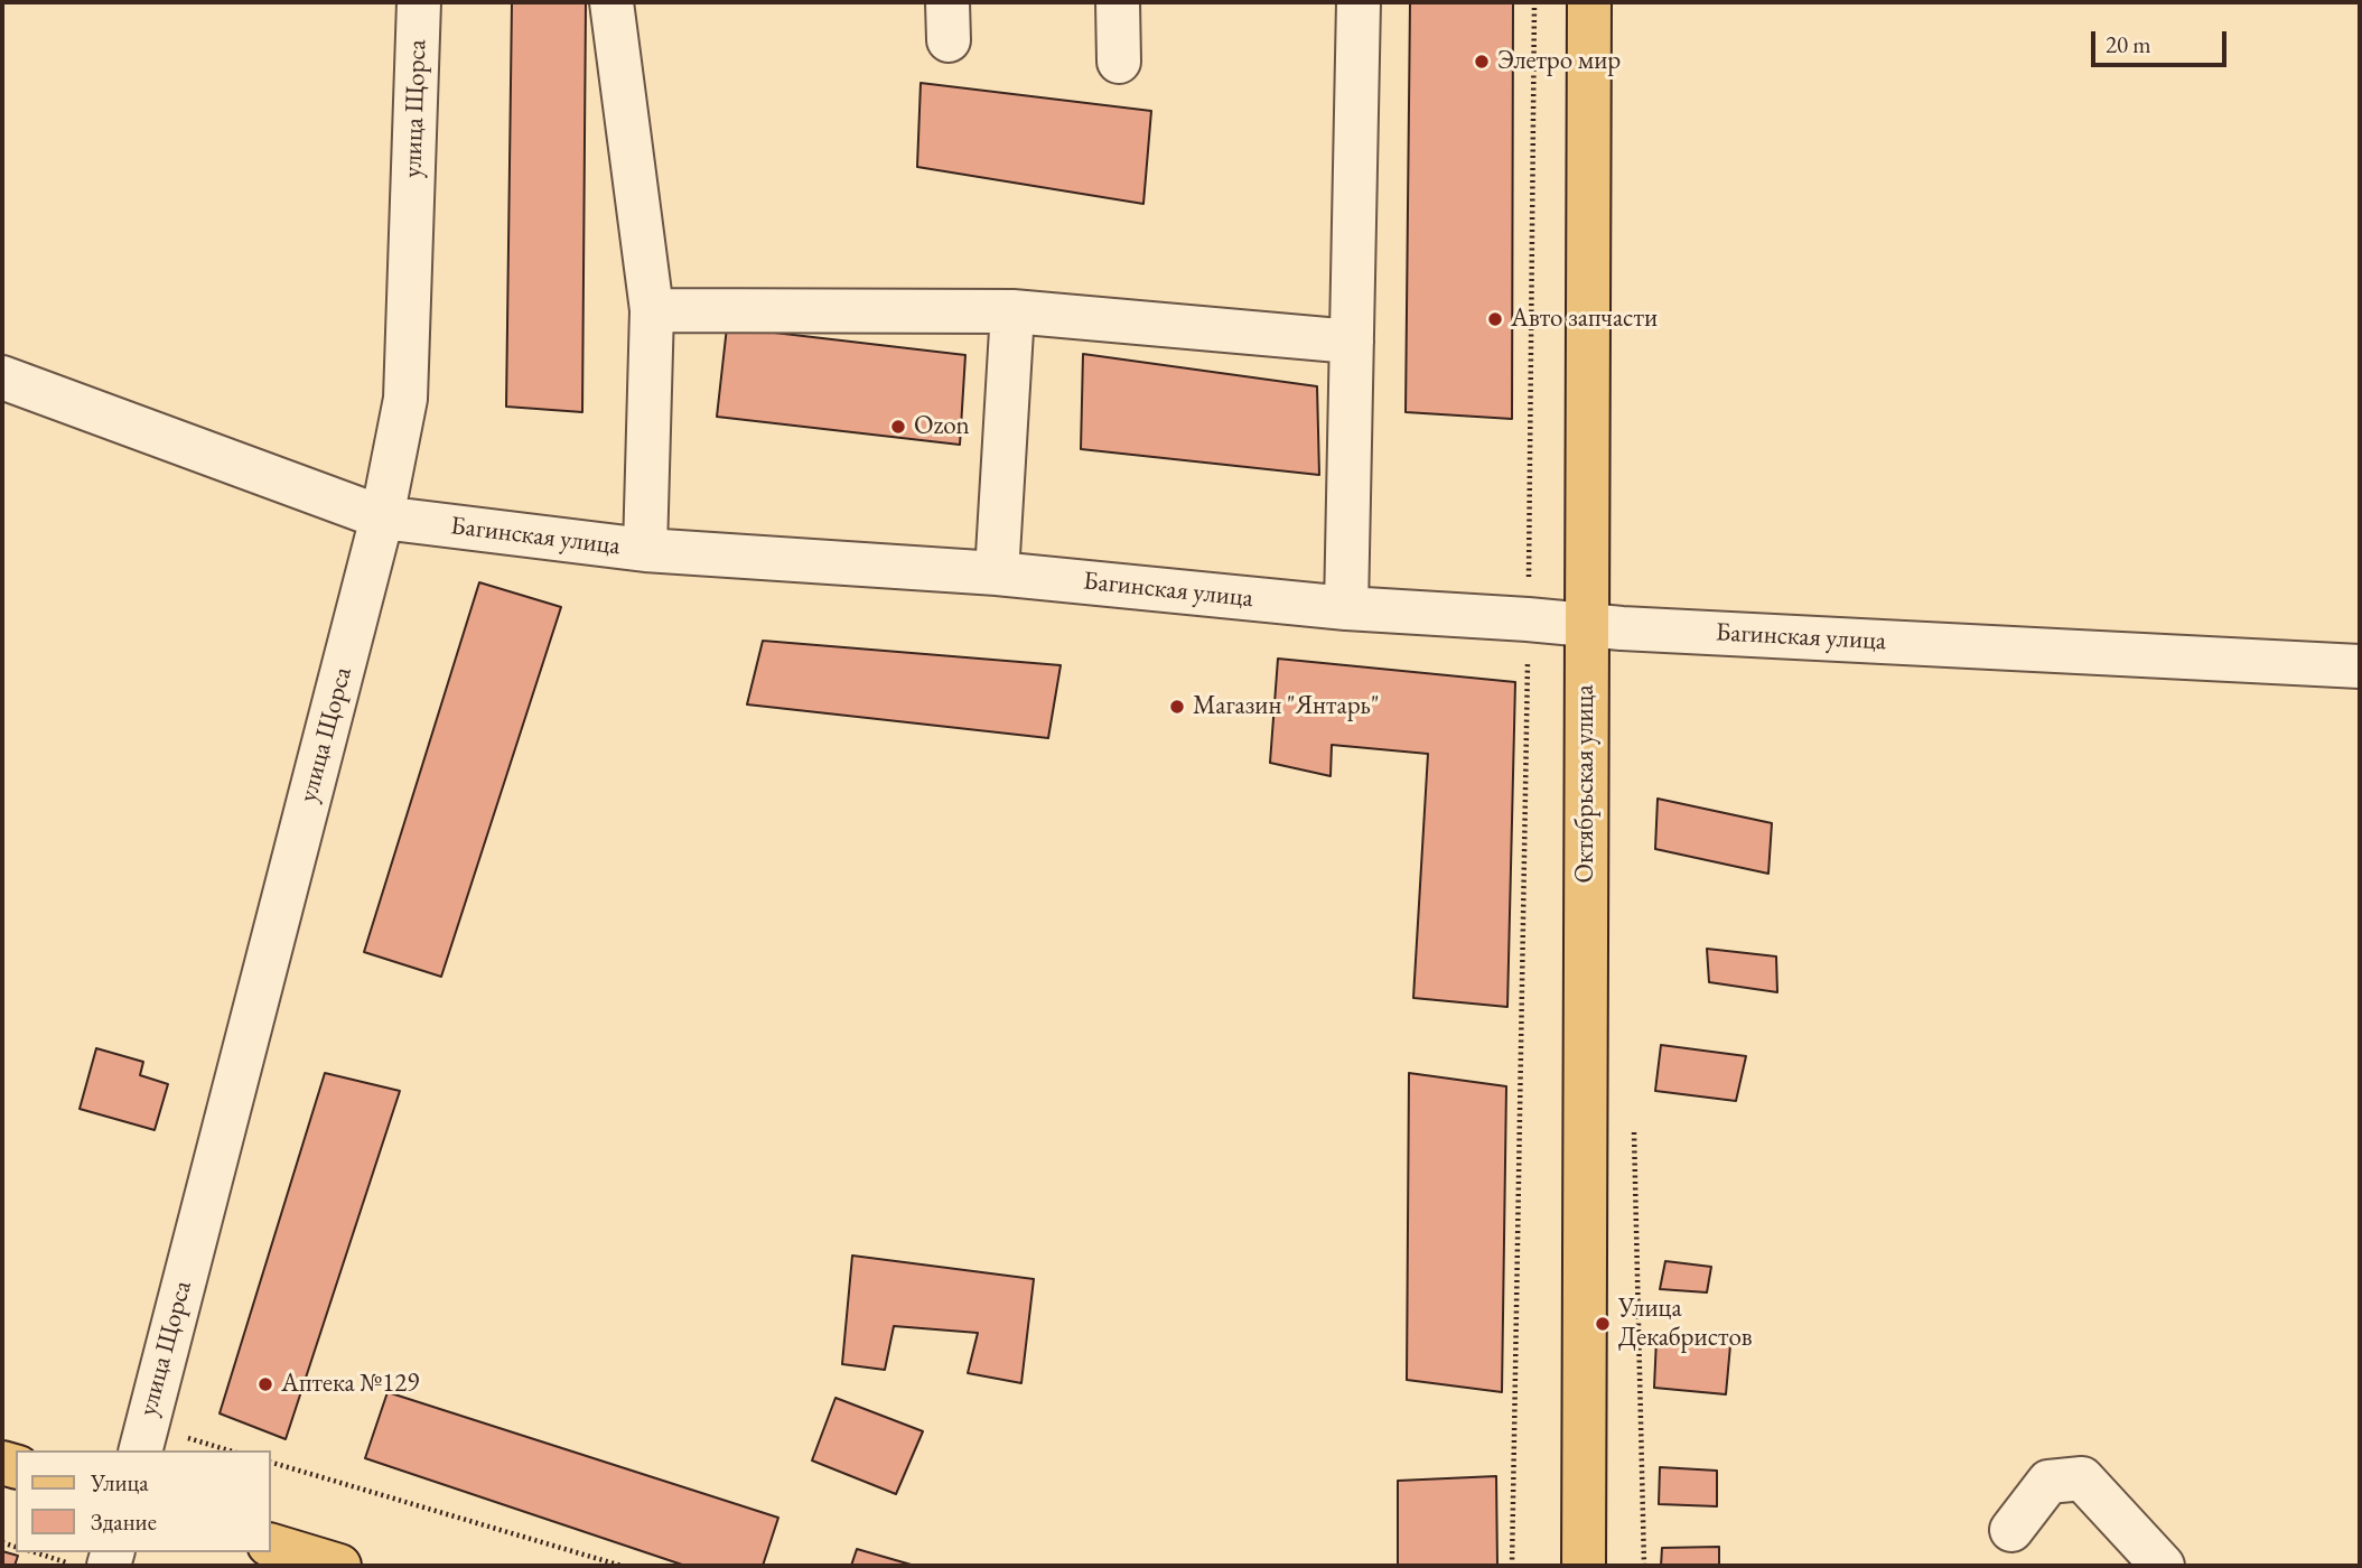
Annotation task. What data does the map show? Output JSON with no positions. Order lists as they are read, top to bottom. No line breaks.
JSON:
{"streets":{"main road":["Октябрьская улица"],"street":["улица Щорса","Багинская улица"]},"crossings":[["улица Щорса","Багинская улица"],["Багинская улица","Октябрьская улица"]],"places":["Элетро мир","Авто запчасти","Ozon","Магазин \"Янтарь\"","Улица Декабристов","Аптека №129"],"legend":["Улица","Здание"],"scale_bar":"20 m"}
